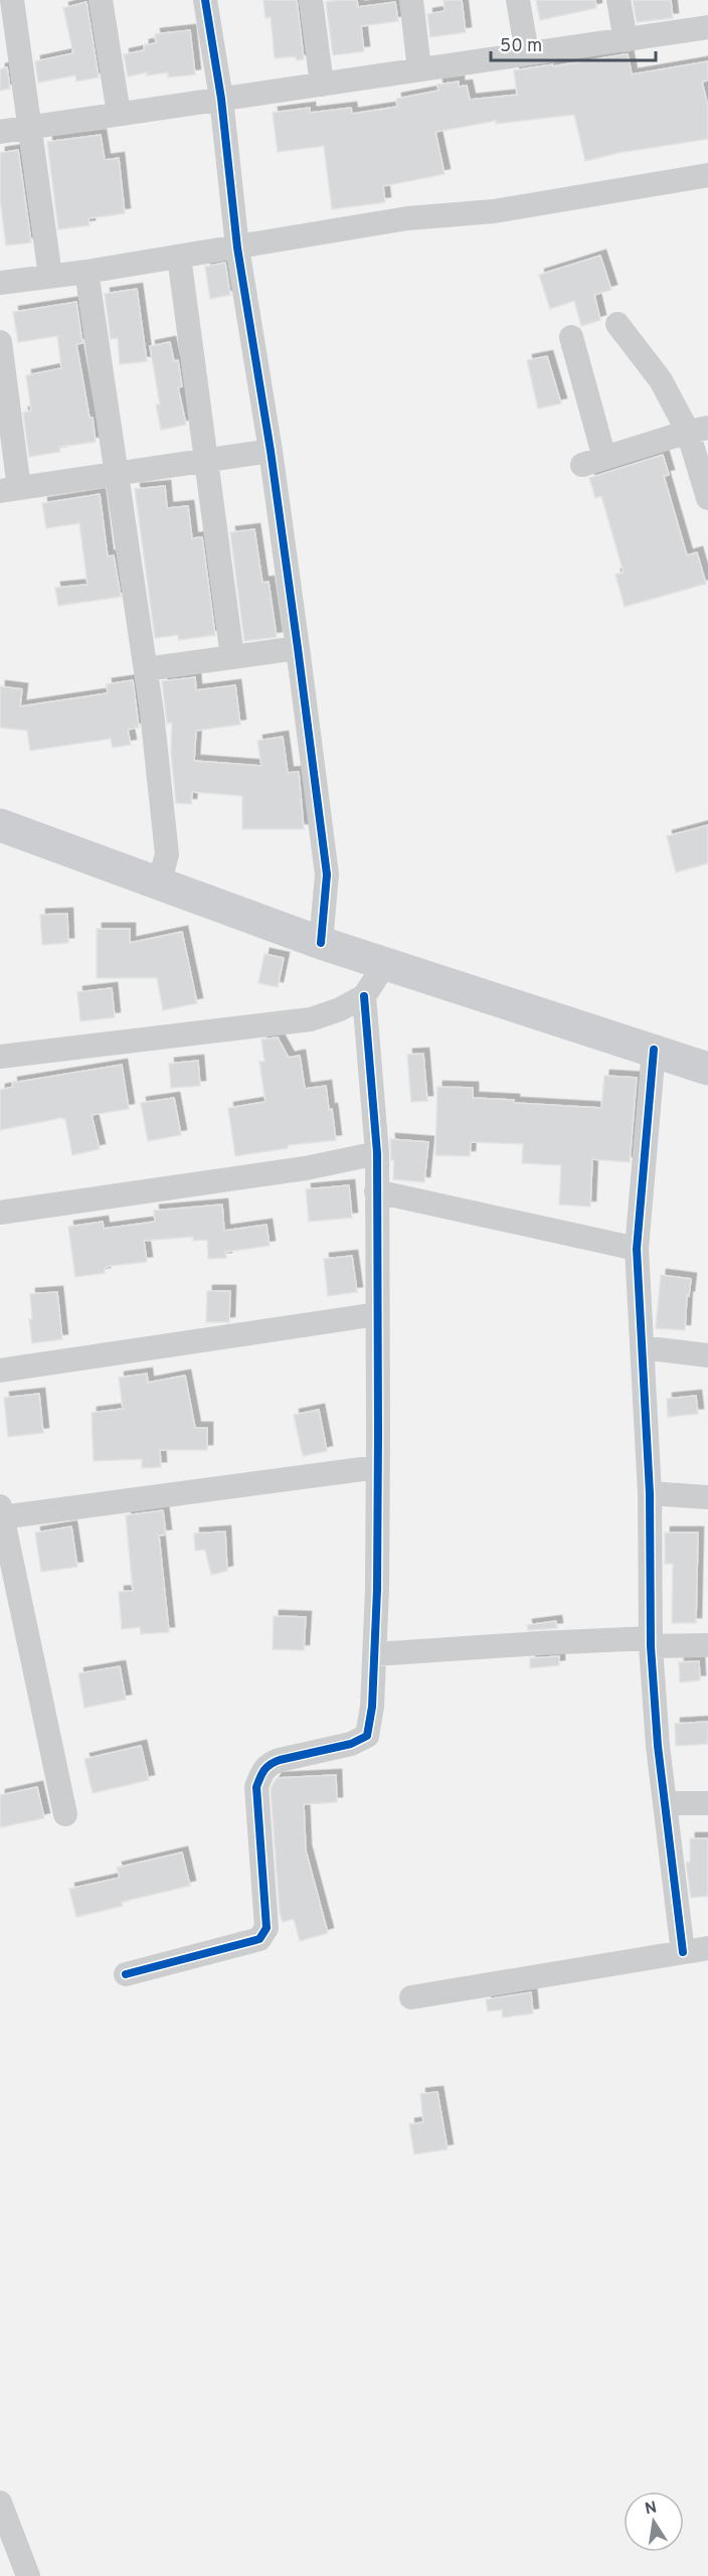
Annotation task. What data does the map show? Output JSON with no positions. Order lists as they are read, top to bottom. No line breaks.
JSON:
{"scale_bar":"50 m","north":"top"}
